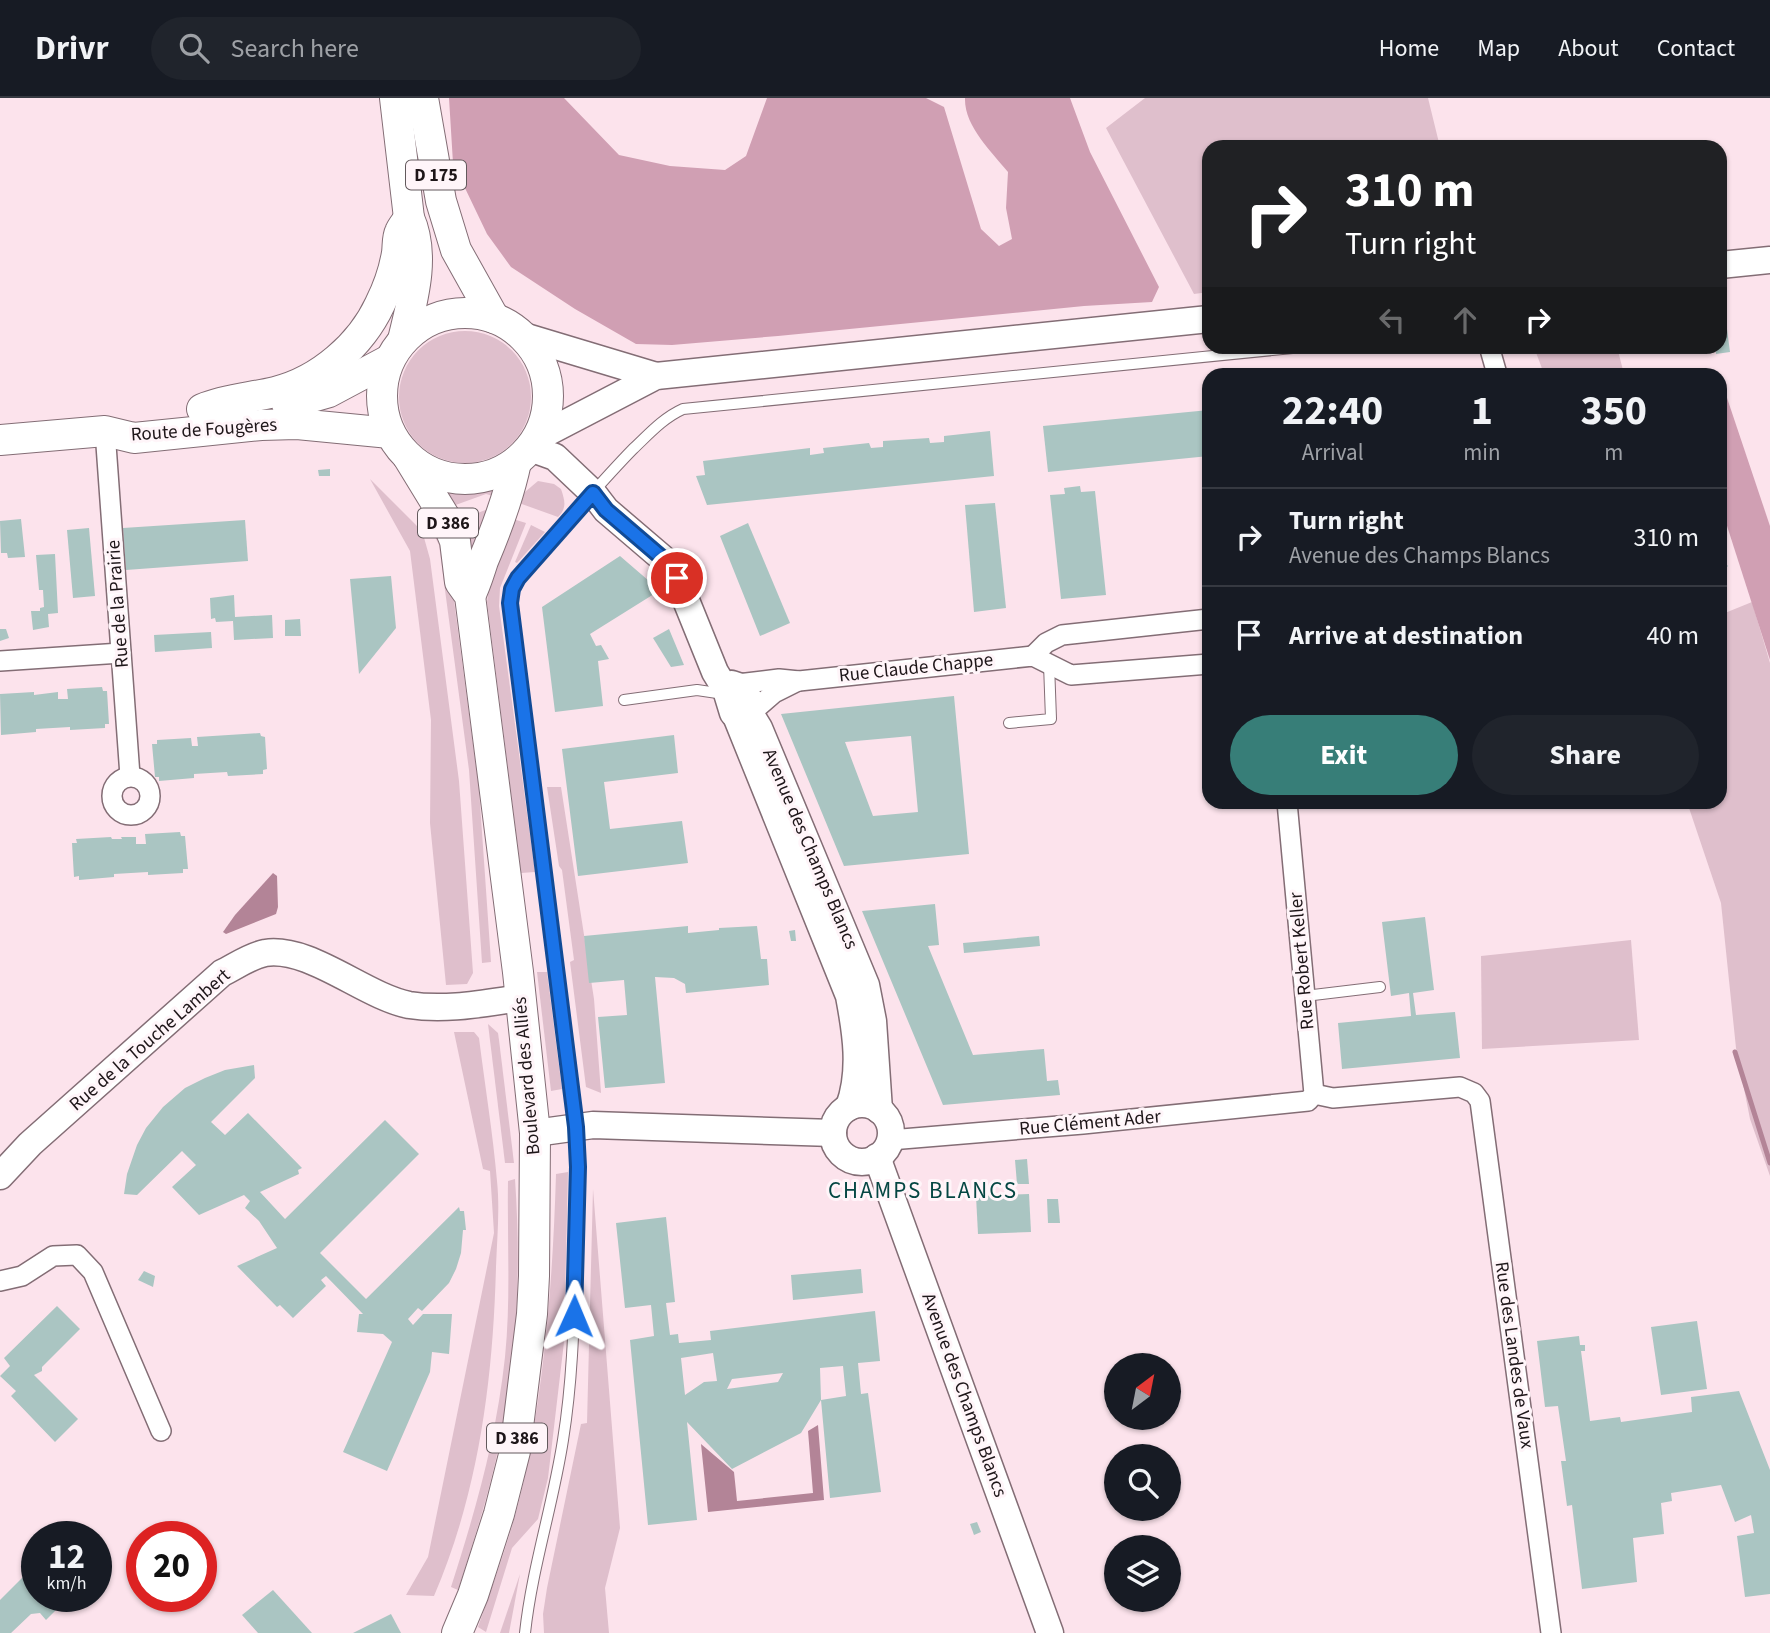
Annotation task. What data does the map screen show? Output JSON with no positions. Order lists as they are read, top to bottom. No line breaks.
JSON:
{"streets":{"main road":["D 175","Route de Fougères","D 386","Boulevard des Alliés"],"street":["Rue de la Prairie","Rue Claude Chappe","Avenue des Champs Blancs","Rue Robert Keller","Rue de la Touche Lambert","Rue Clément Ader","Rue des Landes de Vaux"]},"crossings":[["D 175","Route de Fougères"],["D 175","Avenue des Champs Blancs"],["D 175","Boulevard des Alliés"],["Route de Fougères","Rue de la Prairie"],["Route de Fougères","Avenue des Champs Blancs"],["Route de Fougères","Boulevard des Alliés"],["Rue Claude Chappe","Avenue des Champs Blancs"],["Avenue des Champs Blancs","Boulevard des Alliés"],["Avenue des Champs Blancs","Rue Clément Ader"],["Rue Robert Keller","Rue Clément Ader"],["Rue Robert Keller","Rue des Landes de Vaux"],["Rue de la Touche Lambert","Boulevard des Alliés"],["Rue Clément Ader","Rue des Landes de Vaux"]],"districts":["CHAMPS BLANCS"],"north":"top right","page":{"header":"Drivr","search":"Search here","nav":["Home","Map","About","Contact"],"turn":["310 m","Turn right"],"eta":["22:40","Arrival","1","min","350","m"],"list":[{"name":"Turn right","note":"Avenue des Champs Blancs","value":"310 m"},{"name":"Arrive at destination","value":"40 m"}],"buttons":["Exit","Share"],"speed":"12 km/h","limit":"20"}}
